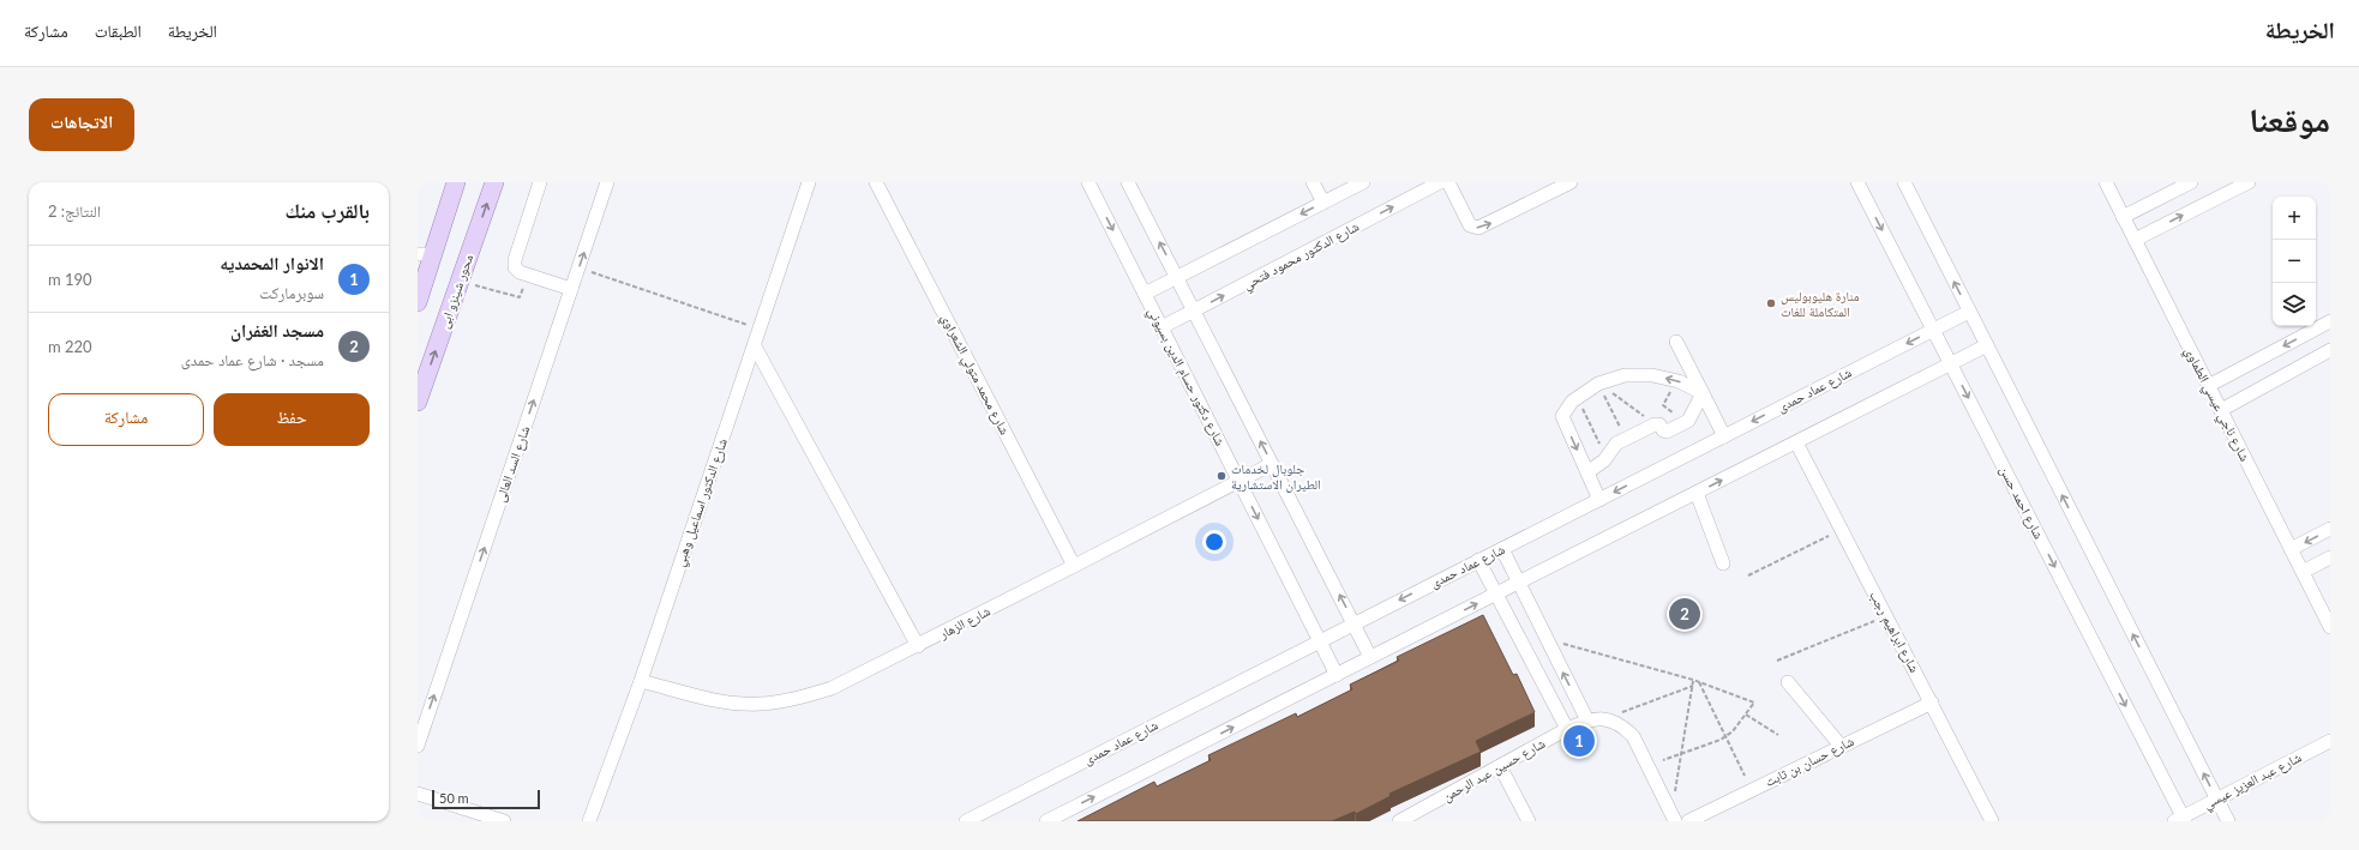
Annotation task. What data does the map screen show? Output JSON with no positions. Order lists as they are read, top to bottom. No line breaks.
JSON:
{"streets":{"main road":["محور شينزو ابى"],"street":["شارع الدكتور محمود فتحي","شارع محمد متولي الشعراوي","شارع دكتور حسام الدين بسيوني","شارع عماد حمدى","شارع ناجي عيسي الطماوي","شارع السد العالى","شارع الدكتور اسماعيل وهبي","شارع احمد حسن","شارع الزهار","شارع ابراهيم رجب","شارع حسان بن ثابت","شارع حسين عبد الرحمن","شارع عبد العزيز عيسي"]},"crossings":[["شارع الدكتور محمود فتحي","شارع دكتور حسام الدين بسيوني"],["شارع محمد متولي الشعراوي","شارع الزهار"],["شارع دكتور حسام الدين بسيوني","شارع عماد حمدى"],["شارع دكتور حسام الدين بسيوني","شارع الزهار"],["شارع عماد حمدى","شارع احمد حسن"],["شارع الدكتور اسماعيل وهبي","شارع الزهار"],["شارع احمد حسن","شارع عبد العزيز عيسي"],["شارع ابراهيم رجب","شارع حسان بن ثابت"]],"one_way":["شارع السد العالى"],"places":["منارة هليوبوليس المتكاملة للغات","جلوبال لخدمات الطيران الاستشارية"],"scale_bar":"50 m","page":{"header":"الخريطة","nav":["الخريطة","الطبقات","مشاركة"],"title":"موقعنا","buttons":["الاتجاهات",["حفظ","مشاركة"]],"heading":["بالقرب منك","النتائج: 2"],"map_buttons":["+","−"],"list":[{"mark":"1","name":"الانوار المحمديه","note":"سوبرماركت","value":"190 m"},{"mark":"2","name":"مسجد الغفران","note":"مسجد · شارع عماد حمدى","value":"220 m"}],"pins":["2","1"],"scale":"50 m"}}
